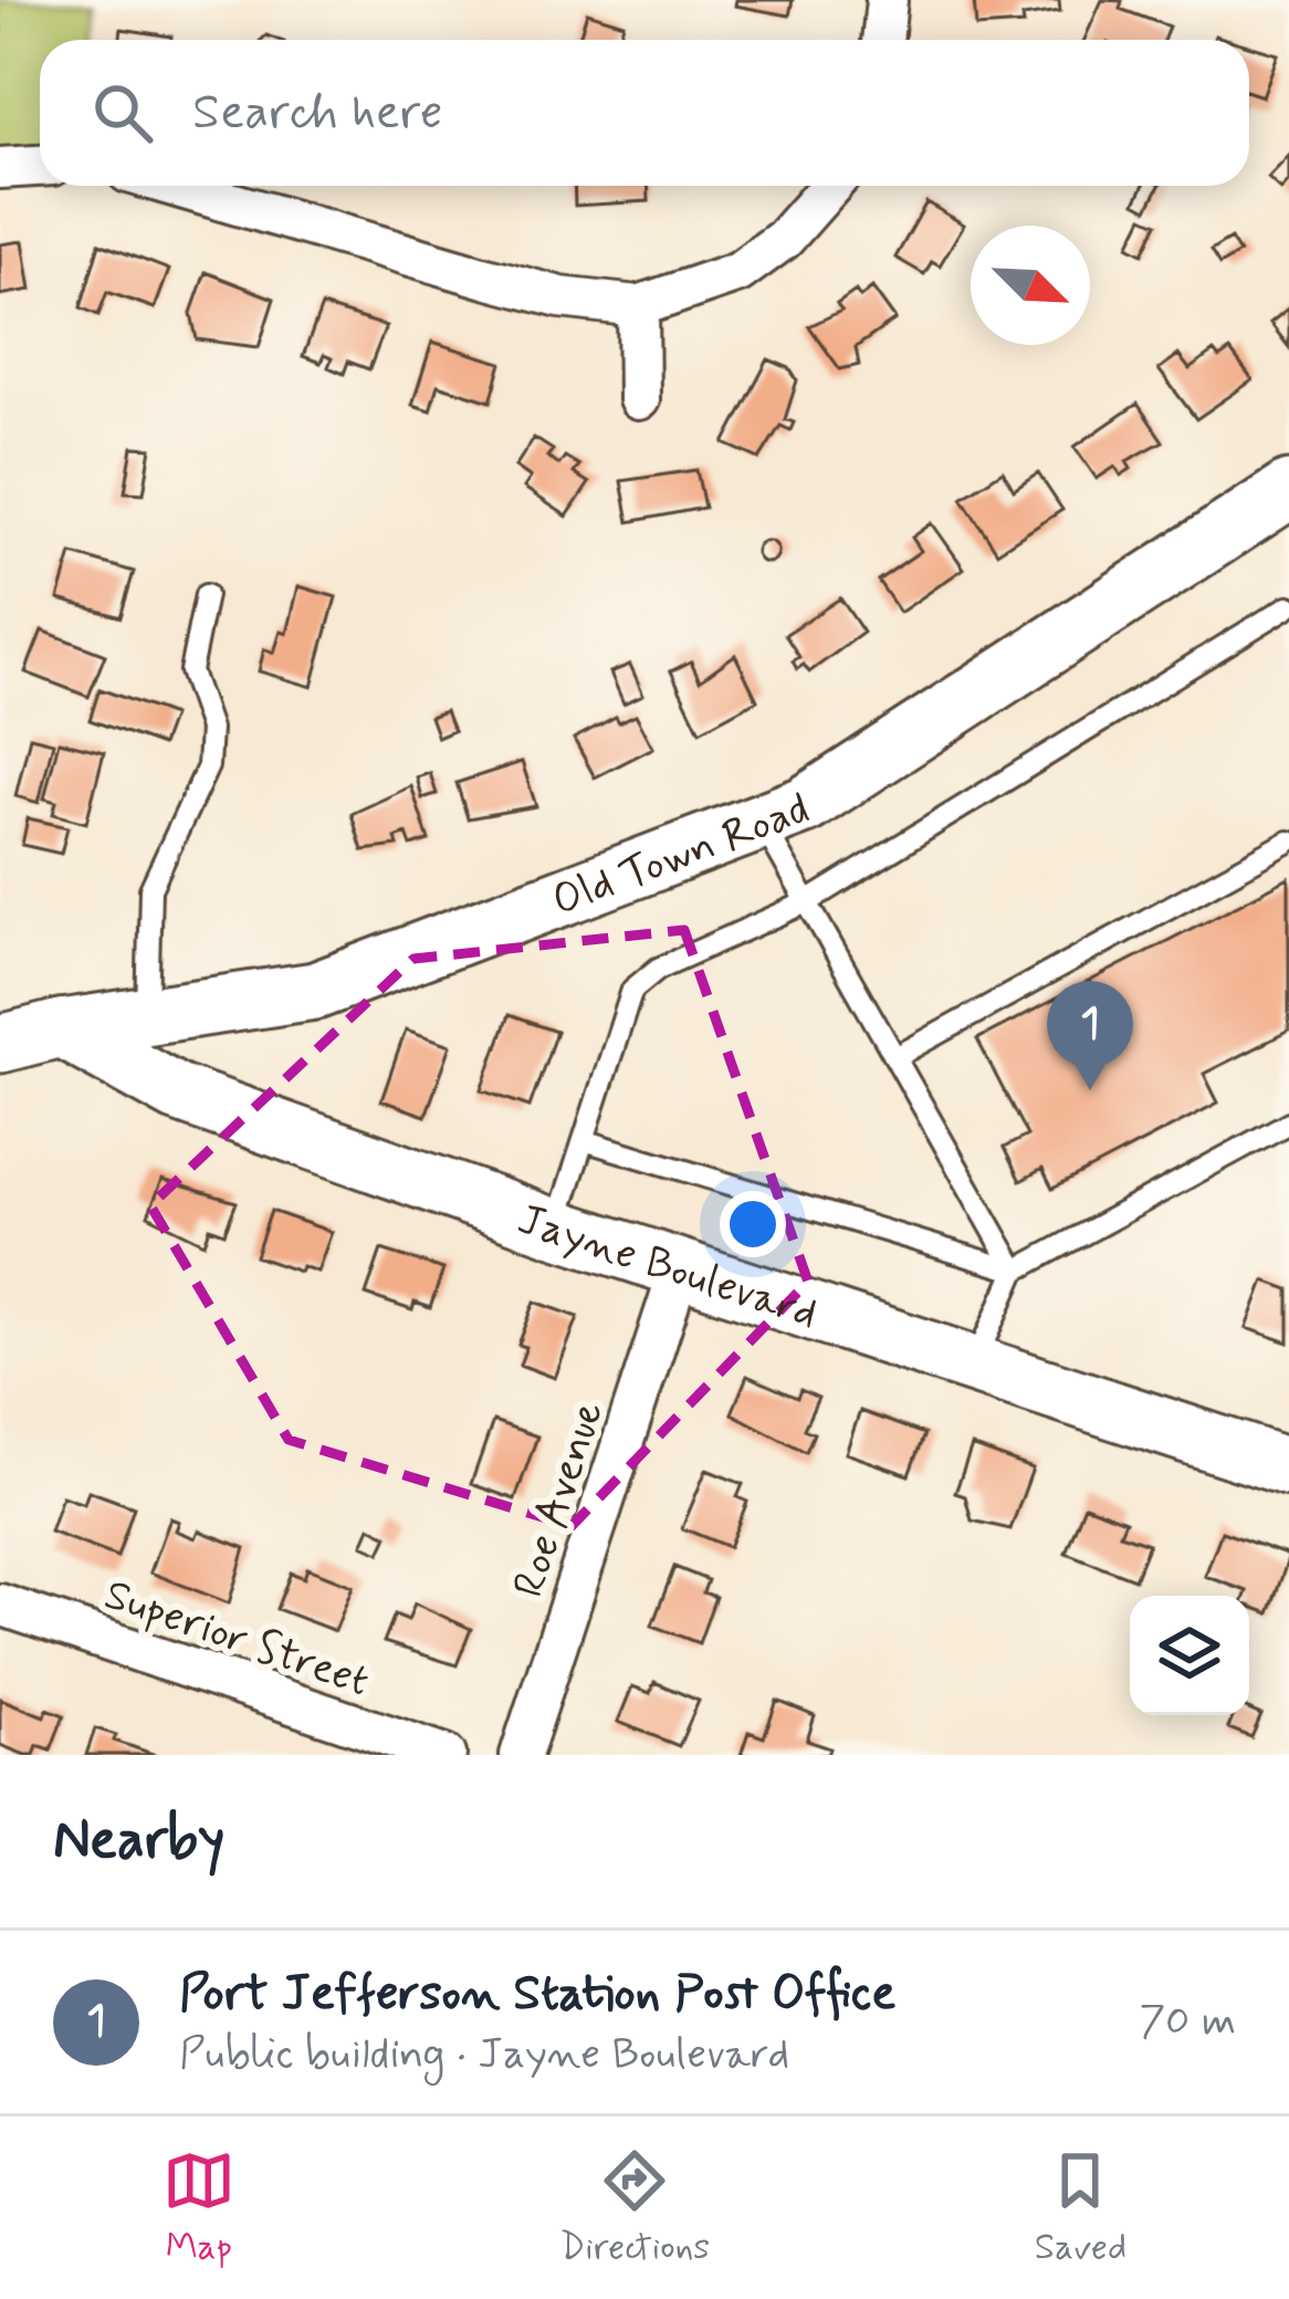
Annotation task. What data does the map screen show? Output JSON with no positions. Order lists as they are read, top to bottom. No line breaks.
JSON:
{"streets":{"main road":["Old Town Road","Jayne Boulevard"],"street":["Roe Avenue","Superior Street"]},"crossings":[["Old Town Road","Jayne Boulevard"],["Jayne Boulevard","Roe Avenue"]],"north":"bottom right","page":{"search":"Search here","pins":"1","heading":"Nearby","list":[{"mark":"1","name":"Port Jefferson Station Post Office","note":"Public building · Jayne Boulevard","value":"70 m"}],"nav":["Map","Directions","Saved"]}}
